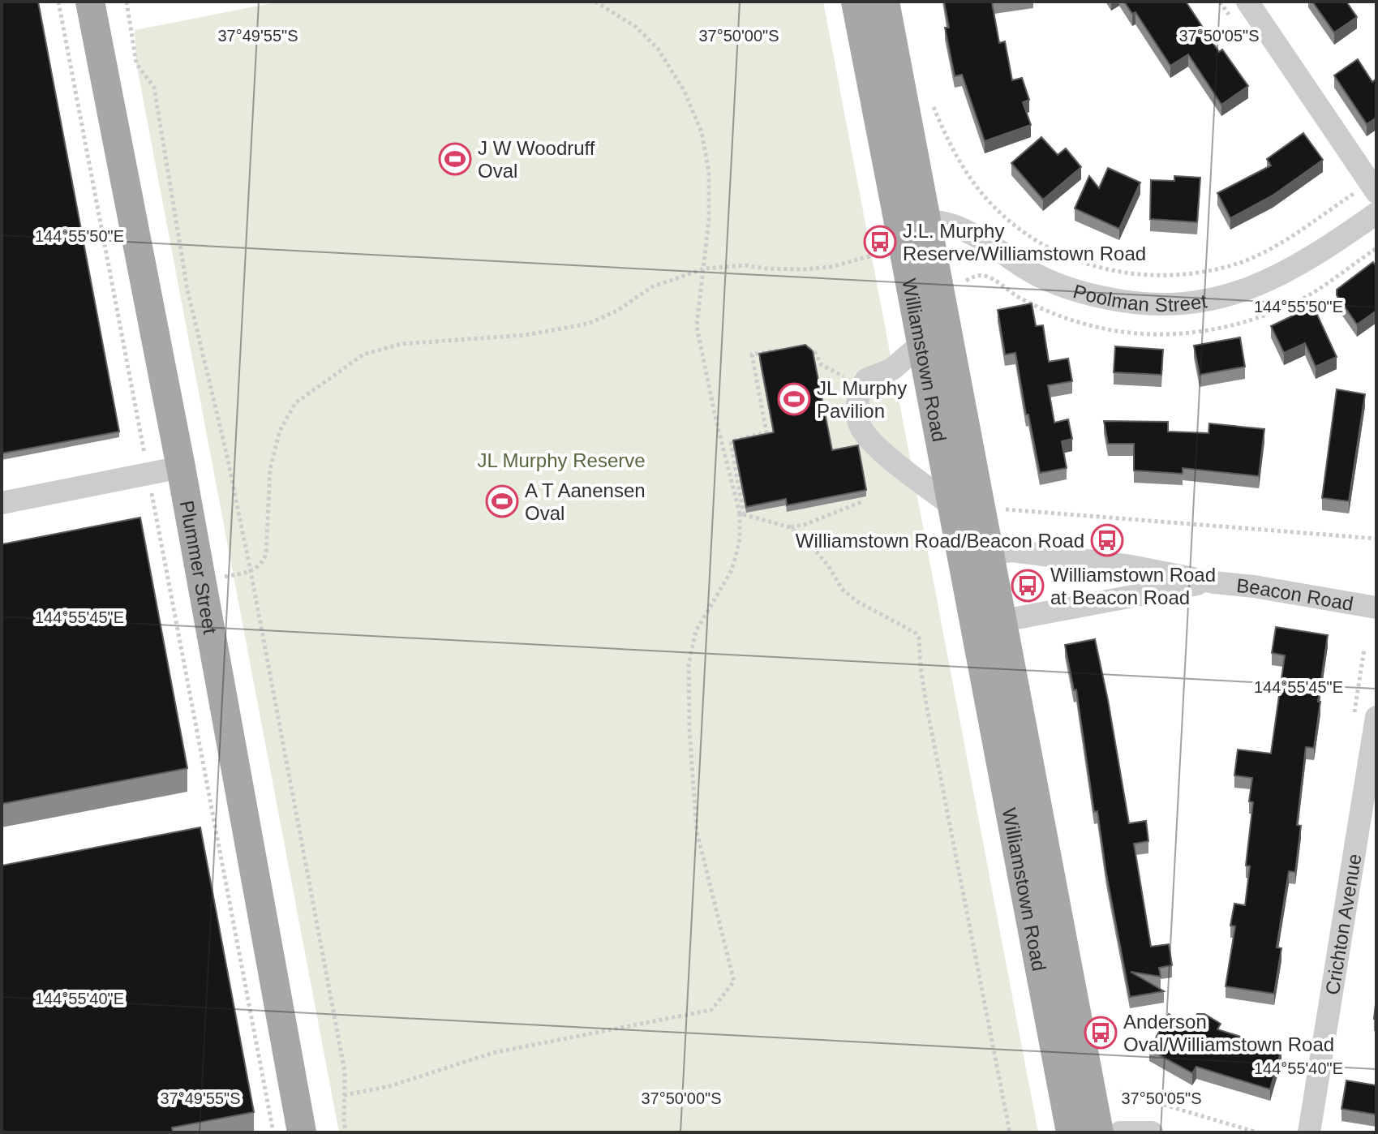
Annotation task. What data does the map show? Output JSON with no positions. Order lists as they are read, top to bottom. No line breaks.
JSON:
{"streets":{"main road":["Williamstown Road","Plummer Street"],"street":["Poolman Street","Beacon Road","Crichton Avenue"]},"crossings":[["Poolman Street","Williamstown Road"],["Williamstown Road","Beacon Road"]],"parks":["JL Murphy Reserve"],"places":{"sports":["J W Woodruff Oval","JL Murphy Pavilion","A T Aanensen Oval"],"bus stop":["J.L. Murphy Reserve/Williamstown Road","Williamstown Road/Beacon Road","Williamstown Road at Beacon Road","Anderson Oval/Williamstown Road"]},"coordinates":["37°49'55\"S","37°50'00\"S","37°50'05\"S","144°55'50\"E","144°55'45\"E","144°55'40\"E"]}
